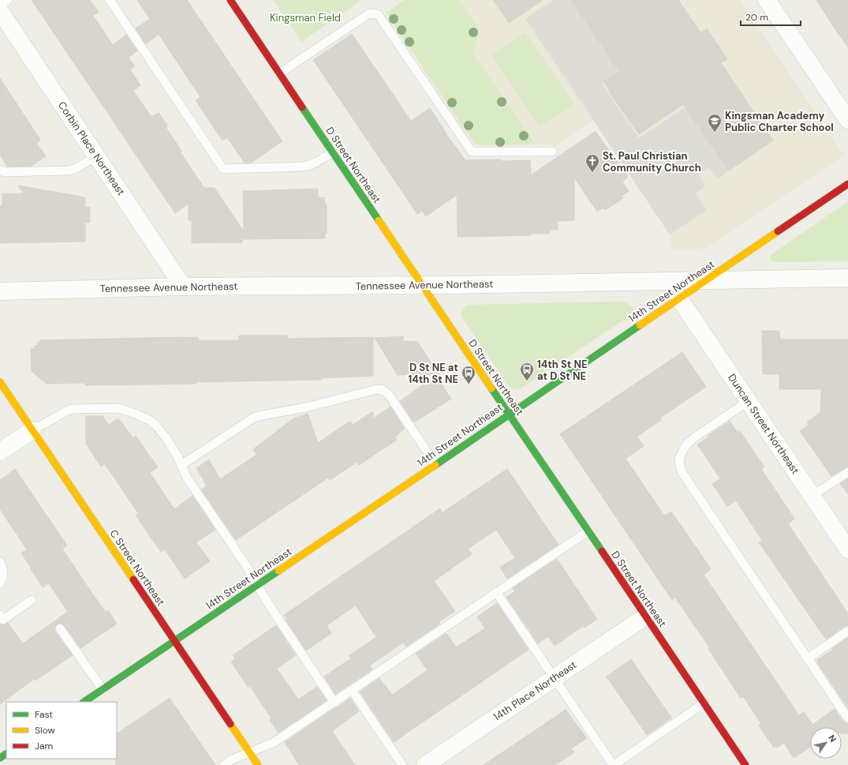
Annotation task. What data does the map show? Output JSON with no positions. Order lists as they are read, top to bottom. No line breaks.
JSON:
{"streets":{"street":["Corbin Place Northeast","D Street Northeast","Tennessee Avenue Northeast","14th Street Northeast","Duncan Street Northeast","C Street Northeast","14th Place Northeast"]},"crossings":[["Corbin Place Northeast","Tennessee Avenue Northeast"],["D Street Northeast","Tennessee Avenue Northeast"],["D Street Northeast","14th Street Northeast"],["D Street Northeast","14th Place Northeast"],["Tennessee Avenue Northeast","14th Street Northeast"],["14th Street Northeast","Duncan Street Northeast"],["14th Street Northeast","C Street Northeast"]],"parks":["Kingsman Field"],"places":{"school or university":["Kingsman Academy Public Charter School"],"church":["St. Paul Christian Community Church"],"bus stop":["14th St NE at D St NE","D St NE at 14th St NE"]},"legend":["Fast","Slow","Jam"],"scale_bar":"20 m","north":"top right"}
